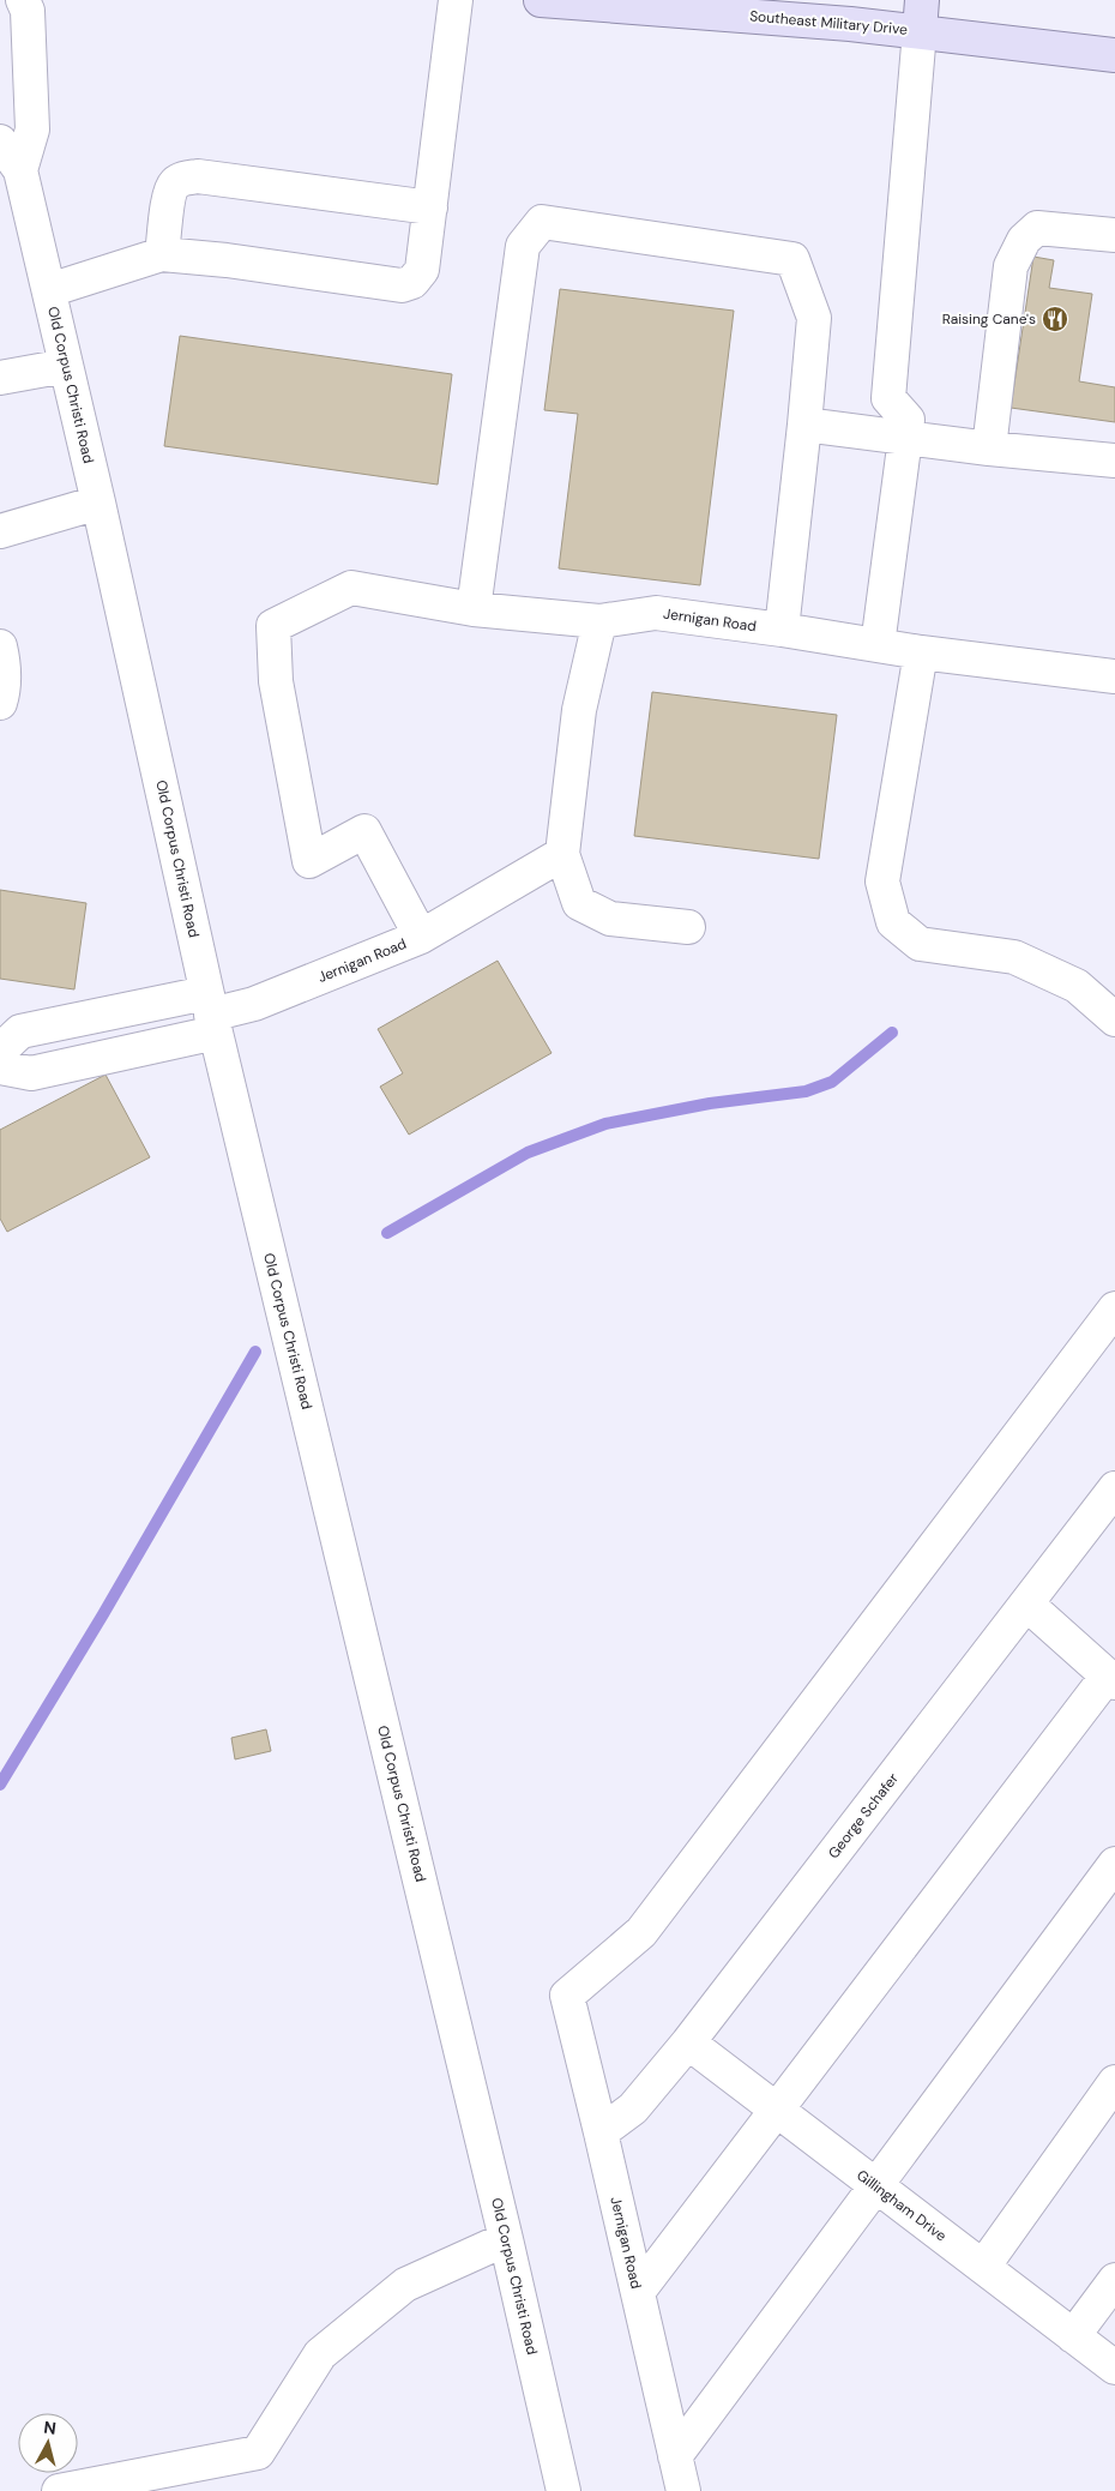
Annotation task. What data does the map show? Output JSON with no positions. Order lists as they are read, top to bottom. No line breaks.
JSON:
{"streets":{"main road":["Southeast Military Drive"],"street":["Old Corpus Christi Road","Jernigan Road","George Schafer","Gillingham Drive"]},"crossings":[["Old Corpus Christi Road","Jernigan Road"],["Jernigan Road","George Schafer"],["George Schafer","Gillingham Drive"]],"places":{"restaurant":["Raising Cane's"]},"north":"top"}
